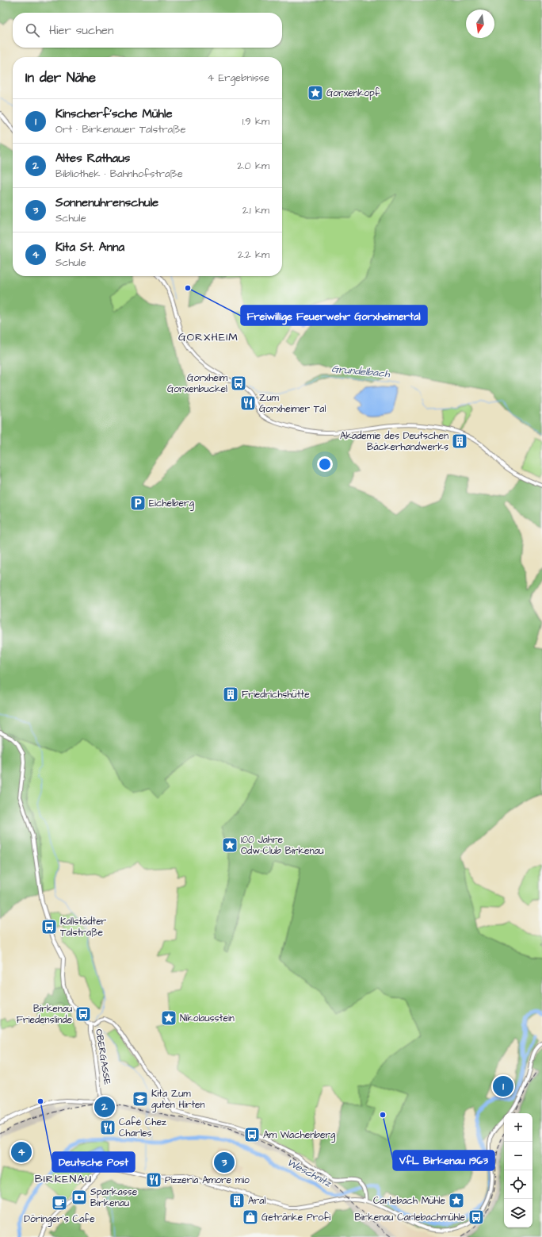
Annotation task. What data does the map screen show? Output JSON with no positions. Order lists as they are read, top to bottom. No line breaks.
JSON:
{"streets":{"main road":["OBERGASSE"]},"districts":["GORXHEIM","BIRKENAU"],"water":["Grundelbach","Weschnitz"],"places":{"place":["Gorxenkopf","100 Jahre Odw-Club Birkenau","Nikolausstein","Carlebach Mühle"],"other":["Freiwillige Feuerwehr Gorxheimertal","Deutsche Post","VfL Birkenau 1963"],"bus stop":["Gorxheim Gorxenbuckel","Kallstädter Talstraße","Birkenau Friedenslinde","Am Wachenberg","Birkenau Carlebachmühle"],"restaurant":["Zum Gorxheimer Tal","Café Chez Charles","Pizzeria Amore mio"],"building":["Akademie des Deutschen Bäckerhandwerks","Friedrichshütte","Aral"],"parking":["Eichelberg"],"school or university":["Kita Zum guten Hirten"],"bank":["Sparkasse Birkenau"],"cafe":["Döringer´s Cafe"],"shop":["Getränke Profi"]},"north":"bottom","page":{"search":"Hier suchen","heading":["In der Nähe","4 Ergebnisse"],"list":[{"mark":"1","name":"Kinscherf'sche Mühle","note":"Ort · Birkenauer Talstraße","value":"1.9 km"},{"mark":"2","name":"Altes Rathaus","note":"Bibliothek · Bahnhofstraße","value":"2.0 km"},{"mark":"3","name":"Sonnenuhrenschule","note":"Schule","value":"2.1 km"},{"mark":"4","name":"Kita St. Anna","note":"Schule","value":"2.2 km"}],"pins":["1","2","4","3"],"map_buttons":["+","−"]}}
